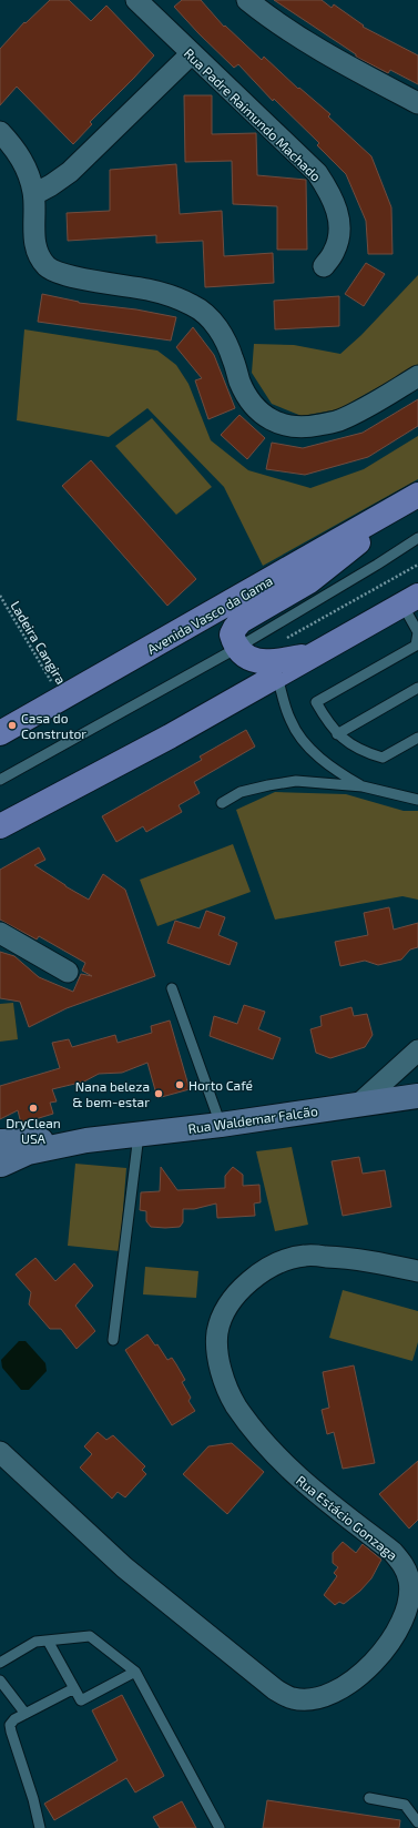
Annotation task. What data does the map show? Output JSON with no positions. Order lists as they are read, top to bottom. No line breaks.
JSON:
{"streets":{"main road":["Avenida Vasco da Gama"],"street":["Rua Padre Raimundo Machado","Rua Waldemar Falcão","Rua Estácio Gonzaga"],"path":["Ladeira Cangira"]},"crossings":[["Avenida Vasco da Gama","Ladeira Cangira"]],"places":["Casa do Construtor","Horto Café","Nana beleza & bem-estar","DryClean USA"]}
